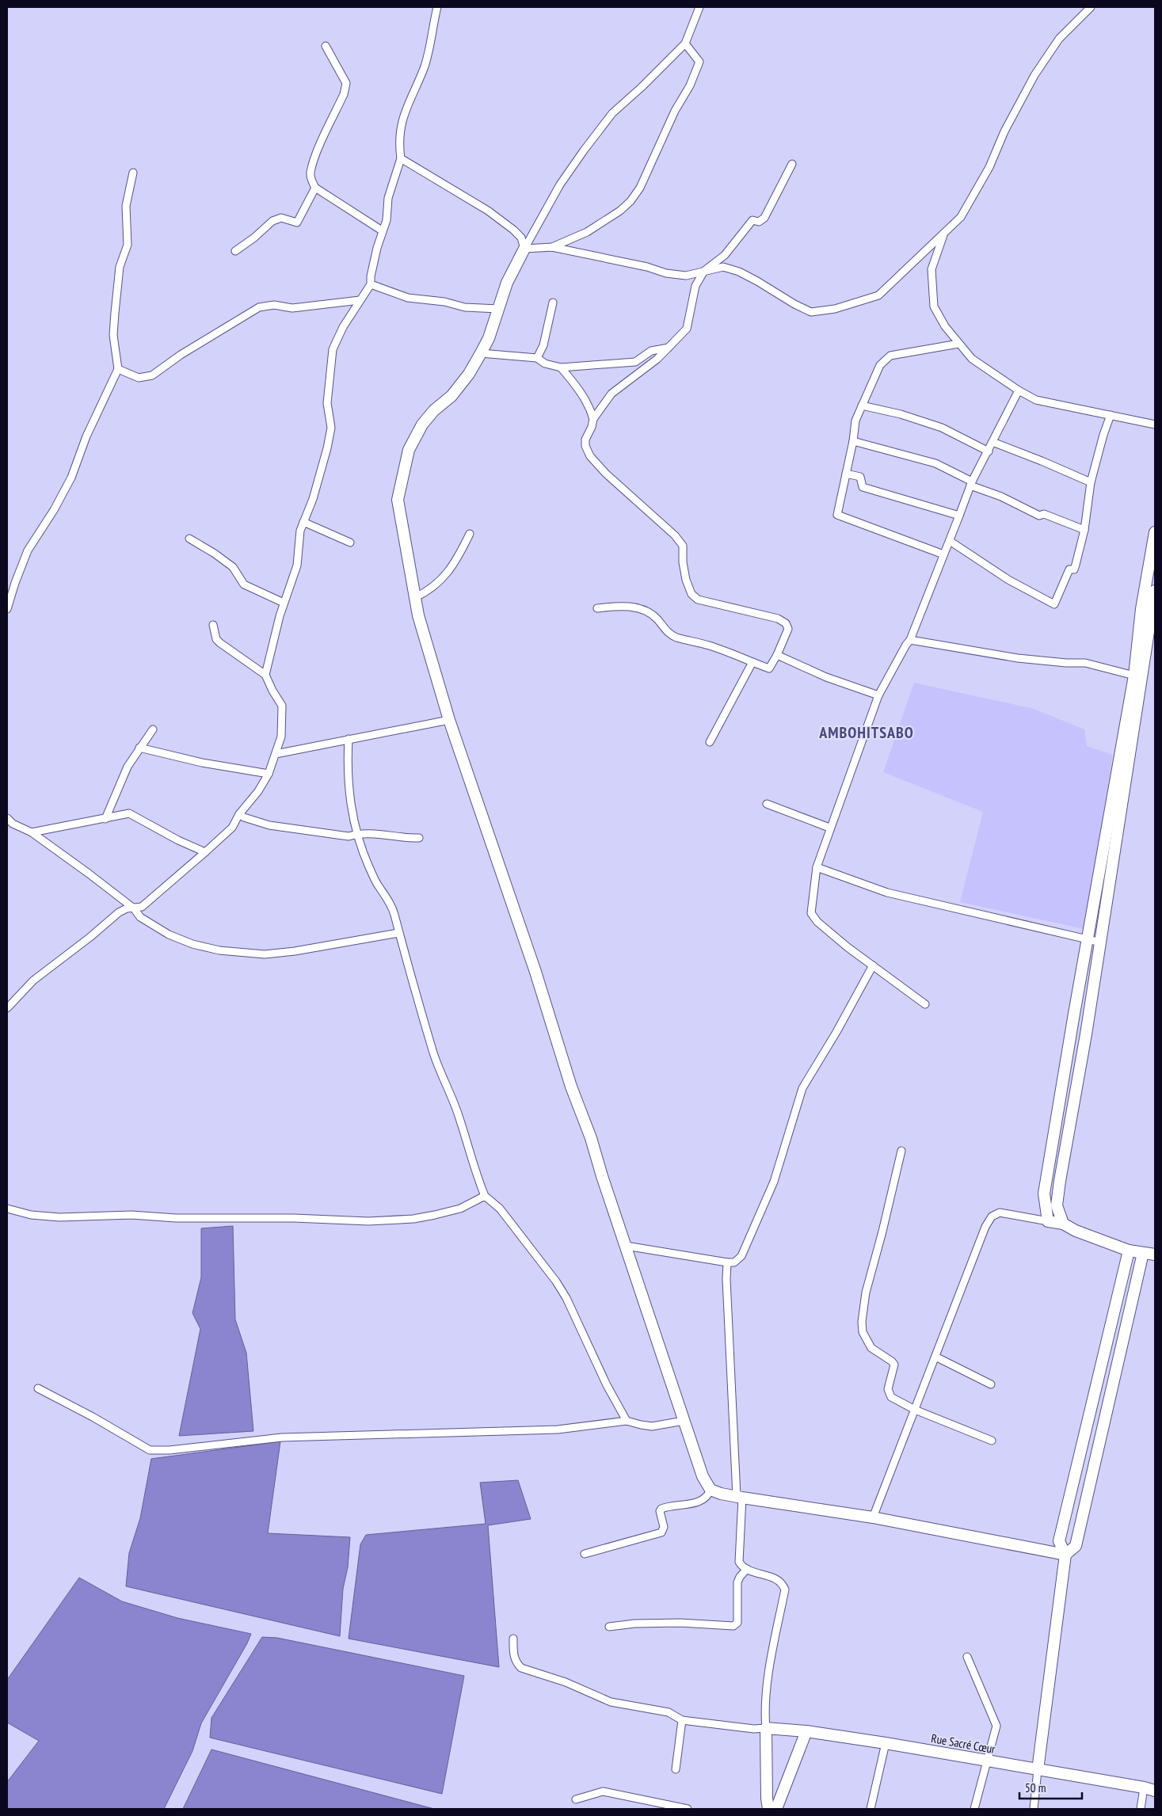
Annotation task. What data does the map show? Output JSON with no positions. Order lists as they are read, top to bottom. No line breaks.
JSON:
{"streets":{"street":["Rue Sacré Cœur"]},"districts":["AMBOHITSABO"],"scale_bar":"50 m"}
